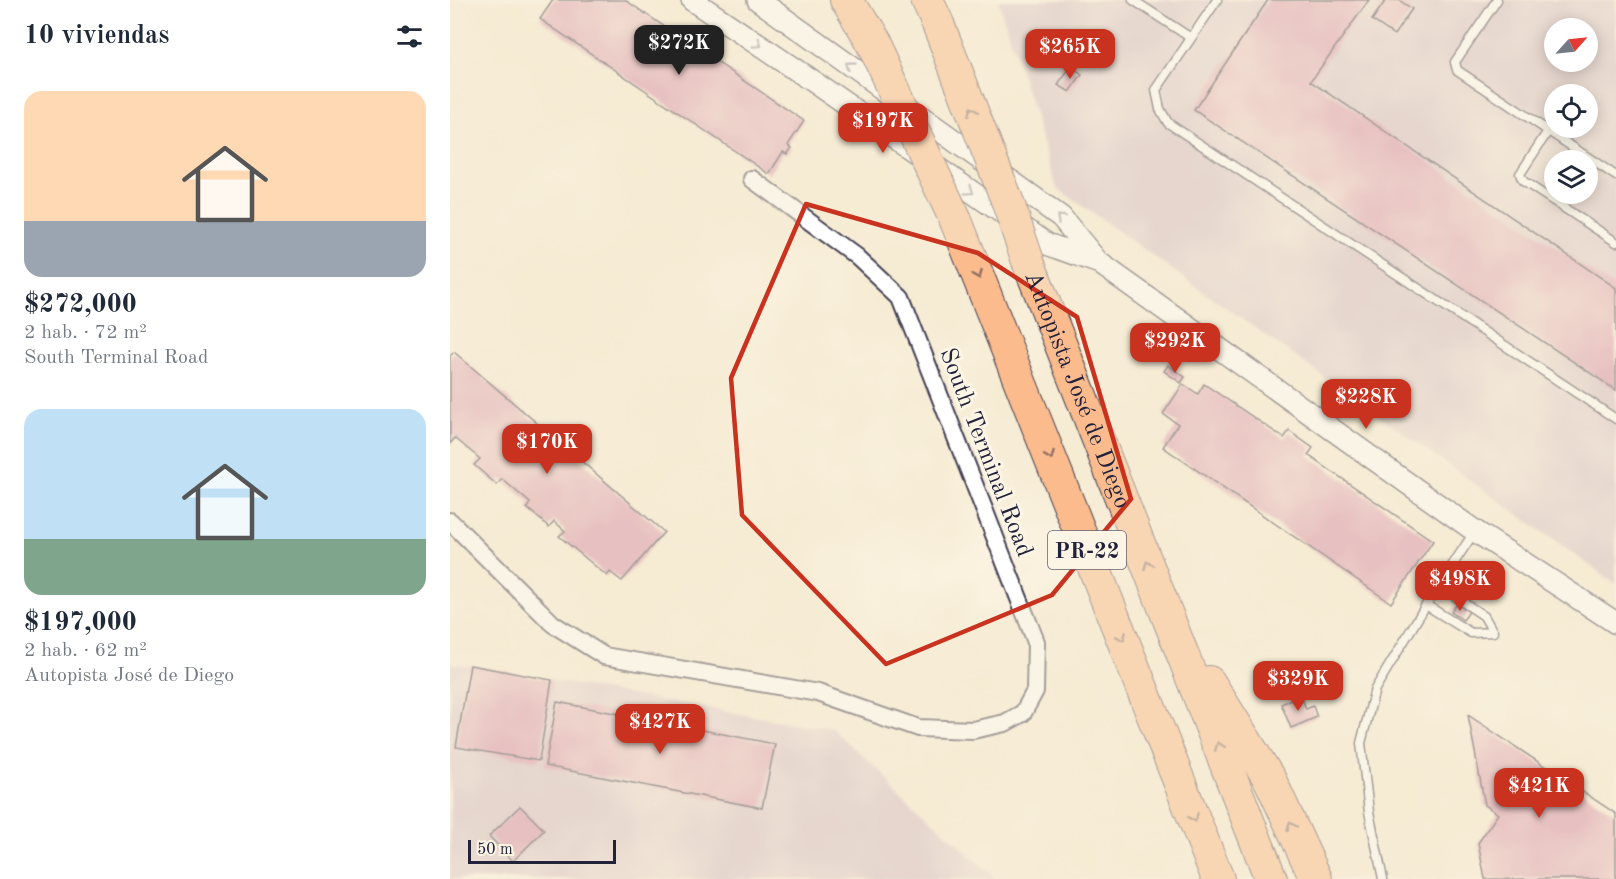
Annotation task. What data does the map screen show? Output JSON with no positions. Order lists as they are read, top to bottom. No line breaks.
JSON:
{"streets":{"highway":["Autopista José de Diego","PR-22"],"street":["South Terminal Road"]},"scale_bar":"50 m","north":"top right","page":{"heading":"10 viviendas","price":["$272K","$265K","$197K","$292K","$228K","$170K","$498K","$329K","$427K","$421K"],"list":[{"name":"$272,000","note":"2 hab. · 72 m² · South Terminal Road"},{"name":"$197,000","note":"2 hab. · 62 m² · Autopista José de Diego"}],"scale":"50 m"}}
